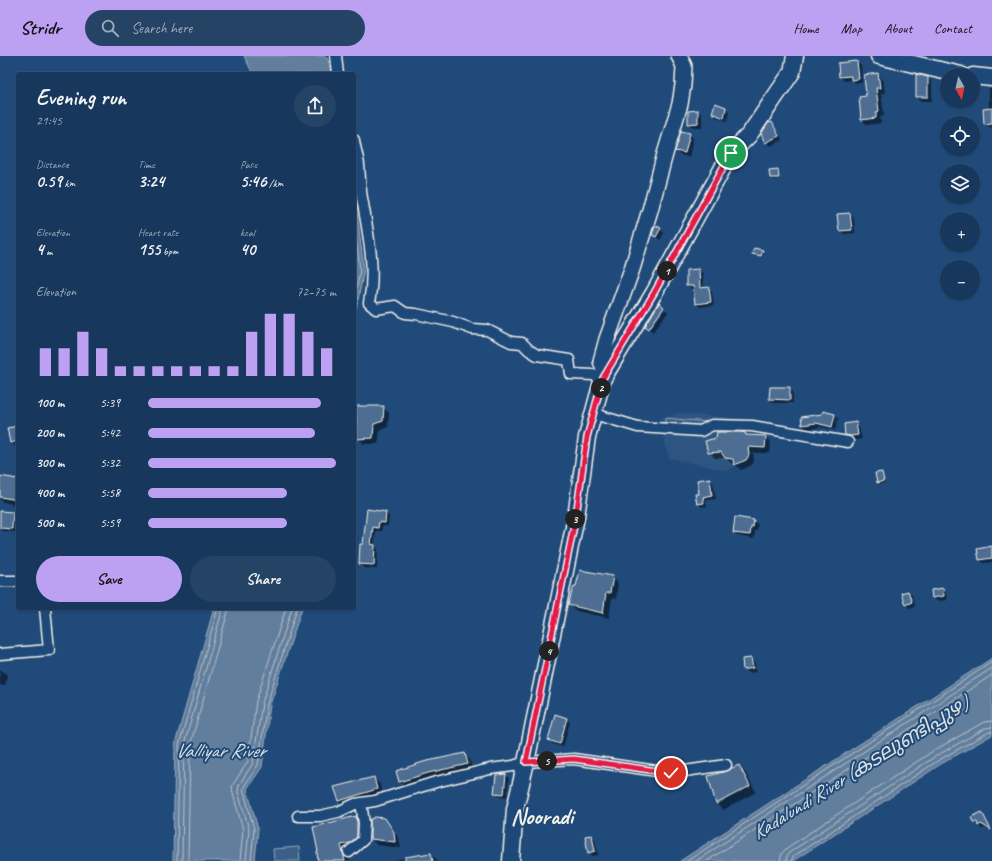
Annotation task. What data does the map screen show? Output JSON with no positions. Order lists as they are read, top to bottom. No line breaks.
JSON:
{"districts":["Nooradi"],"water":["Valliyar River","Kadalundi River (കടലുണ്ടിപ്പുഴ)"],"north":"bottom","page":{"header":"Stridr","search":"Search here","nav":["Home","Map","About","Contact"],"map_buttons":["+","−"],"heading":["Evening run","21:45"],"stats":[["Distance","0.59 km"],["Time","3:24"],["Pace","5:46 /km"],["Elevation","4 m"],["Heart rate","155 bpm"],["kcal","40"]],"pins":["1","2","3","4","5"],"chart":["Elevation","72–75 m"],"list":[{"name":"100 m","note":"5:39"},{"name":"200 m","note":"5:42"},{"name":"300 m","note":"5:32"},{"name":"400 m","note":"5:58"},{"name":"500 m","note":"5:59"}],"buttons":["Save","Share"]}}
